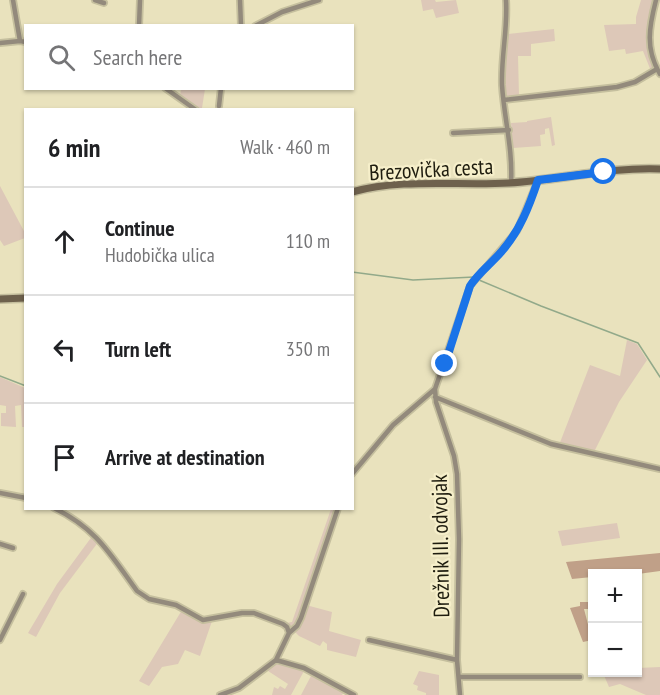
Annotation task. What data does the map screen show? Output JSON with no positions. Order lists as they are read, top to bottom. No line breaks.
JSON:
{"streets":{"main road":["Brezovička cesta"],"street":["Drežnik III. odvojak"]},"page":{"search":"Search here","heading":["6 min","Walk · 460 m"],"list":[["Continue","Hudobička ulica","110 m"],["Turn left","350 m"],"Arrive at destination"],"map_buttons":["+","−"]}}
